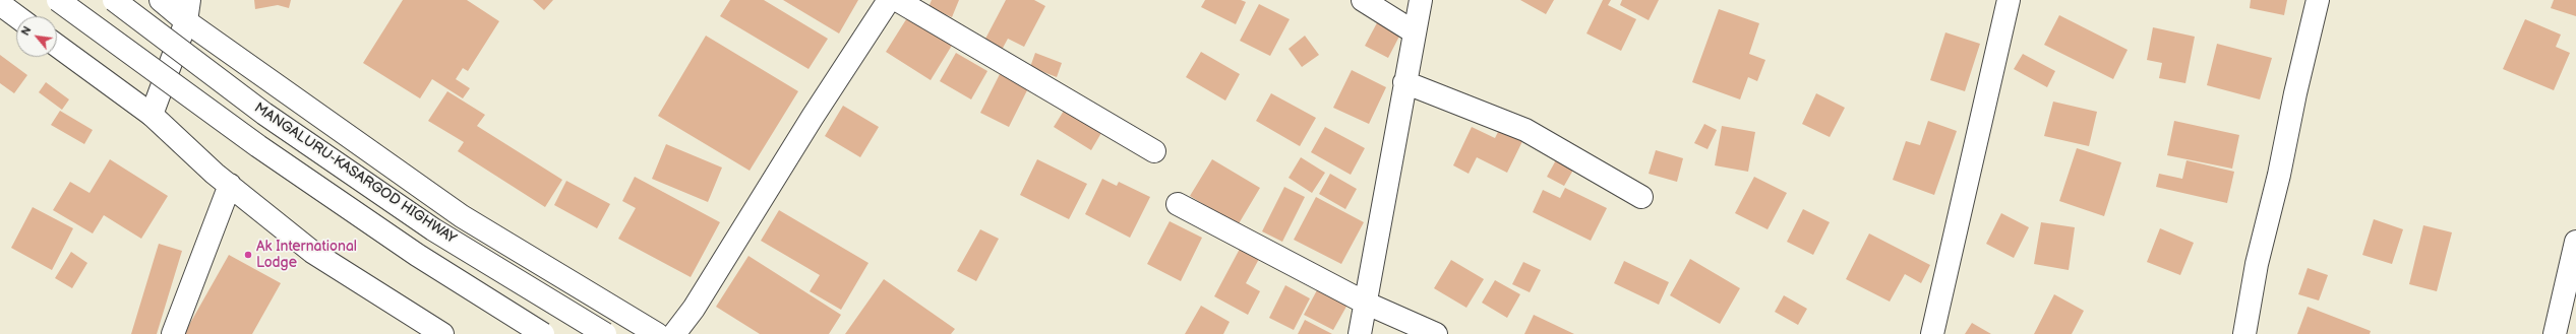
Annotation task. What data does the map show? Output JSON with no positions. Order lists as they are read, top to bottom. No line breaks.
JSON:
{"streets":{"main road":["MANGALURU-KASARGOD HIGHWAY"]},"places":["Ak International Lodge"],"north":"top left"}
